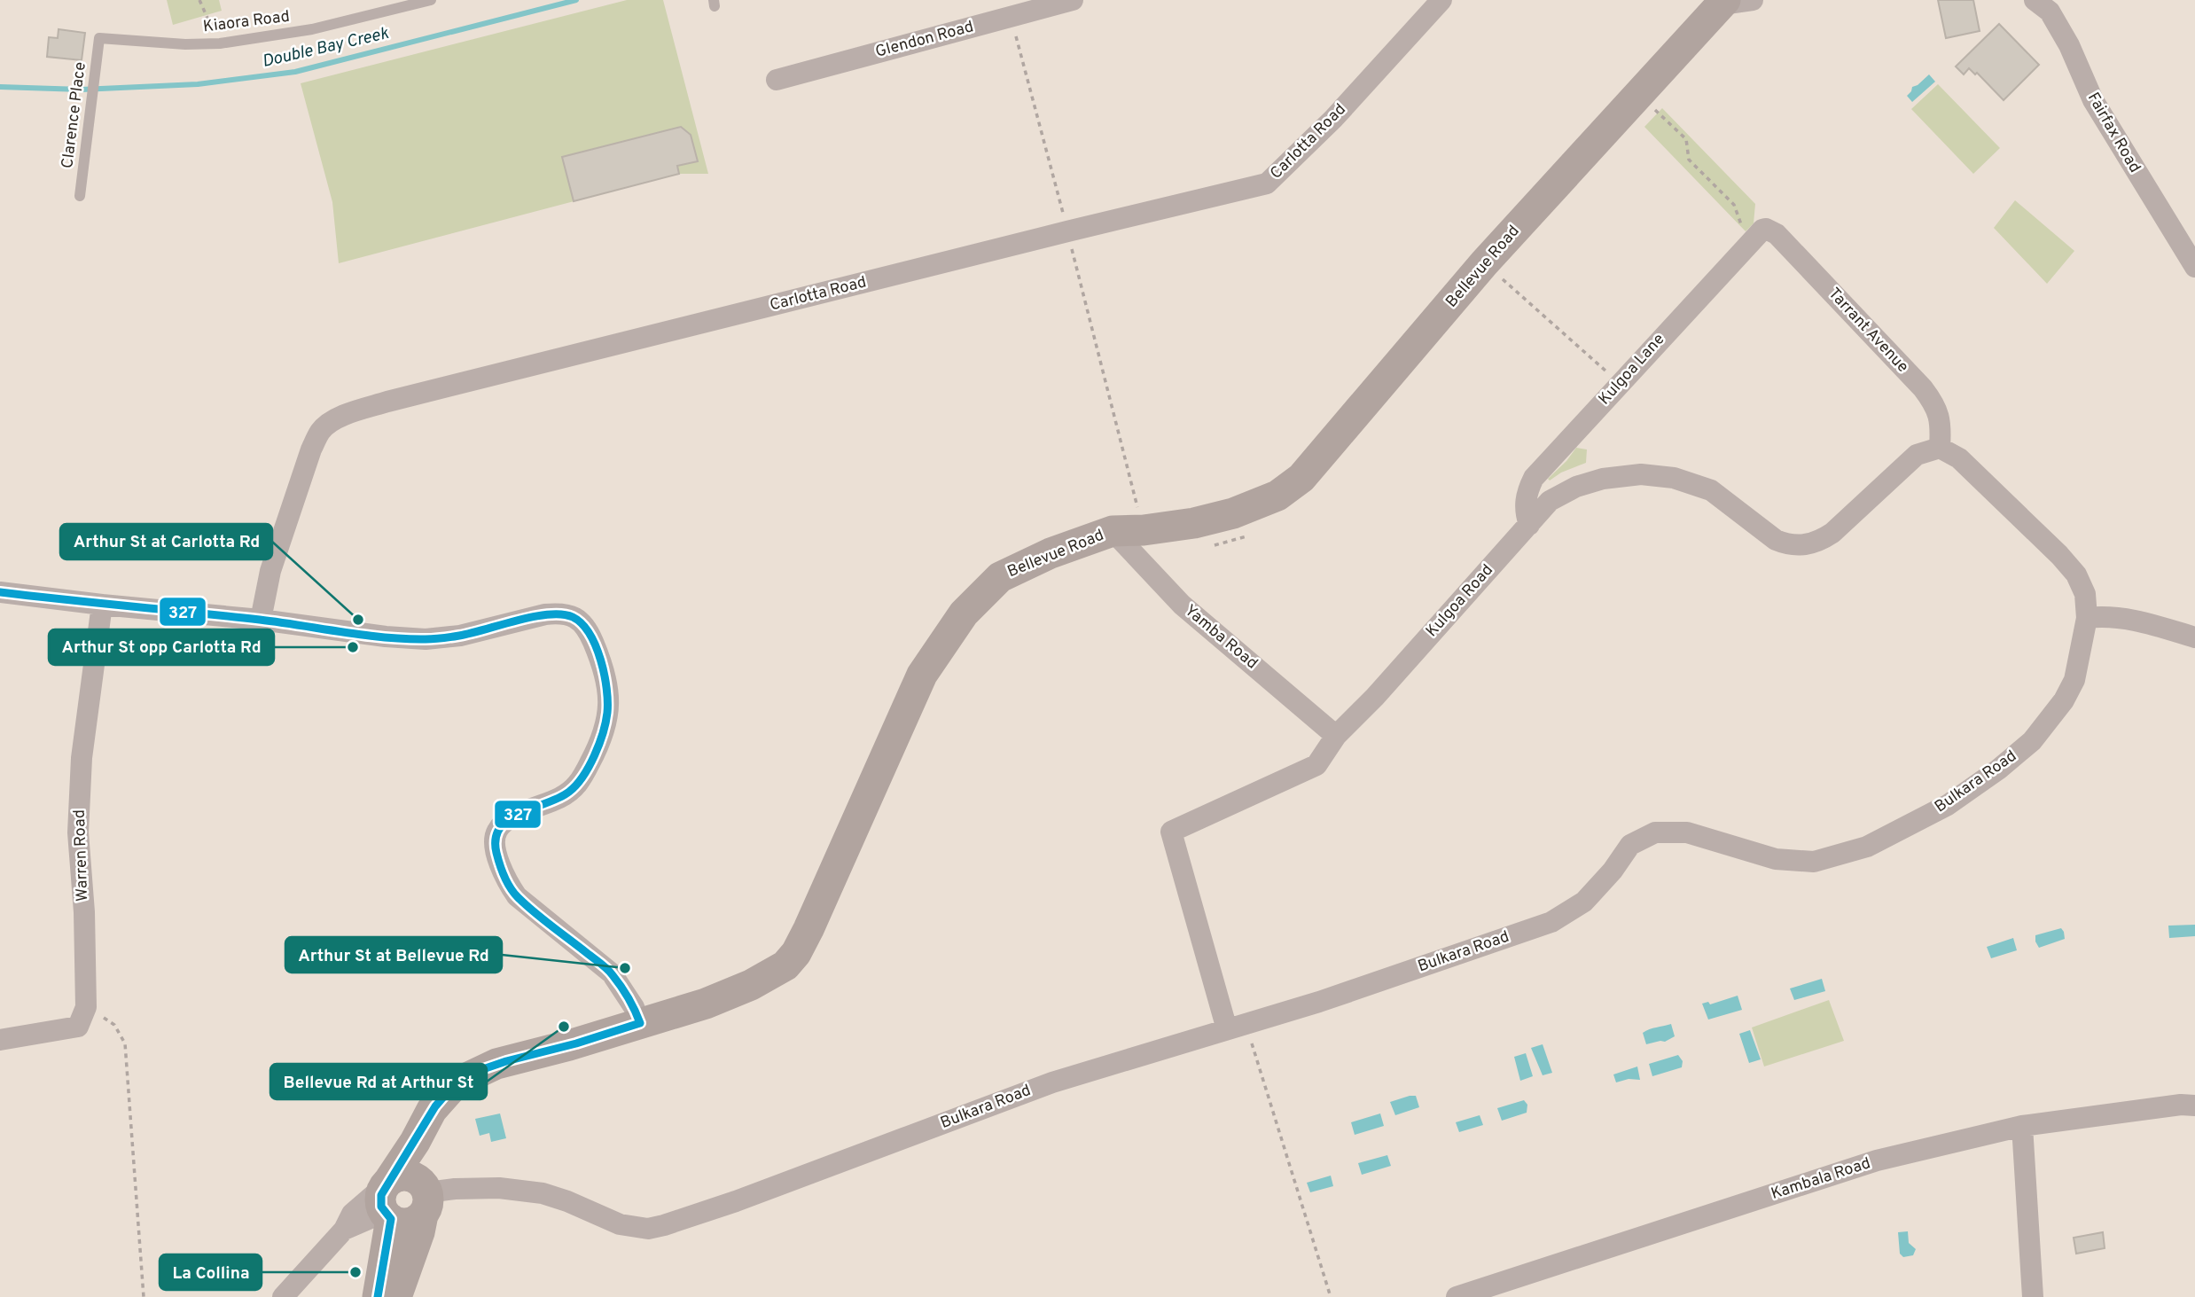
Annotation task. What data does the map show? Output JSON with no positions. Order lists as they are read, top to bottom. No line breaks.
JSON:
{"streets":{"street":["Glendon Road","Fairfax Road","Carlotta Road","Bellevue Road","Tarrant Avenue","Kulgoa Lane","Kulgoa Road","Yamba Road","Bulkara Road","Warren Road","Kambala Road"],"lane":["Kiaora Road","Clarence Place"]},"crossings":[["Kiaora Road","Clarence Place"],["Bellevue Road","Yamba Road"],["Bellevue Road","Bulkara Road"],["Tarrant Avenue","Kulgoa Lane"],["Tarrant Avenue","Kulgoa Road"],["Tarrant Avenue","Bulkara Road"],["Kulgoa Lane","Kulgoa Road"],["Kulgoa Road","Yamba Road"],["Kulgoa Road","Bulkara Road"]],"water":["Double Bay Creek"],"places":["Arthur St at Carlotta Rd","Arthur St opp Carlotta Rd","Arthur St at Bellevue Rd","Bellevue Rd at Arthur St","La Collina"],"lines":["transit line 327"]}
